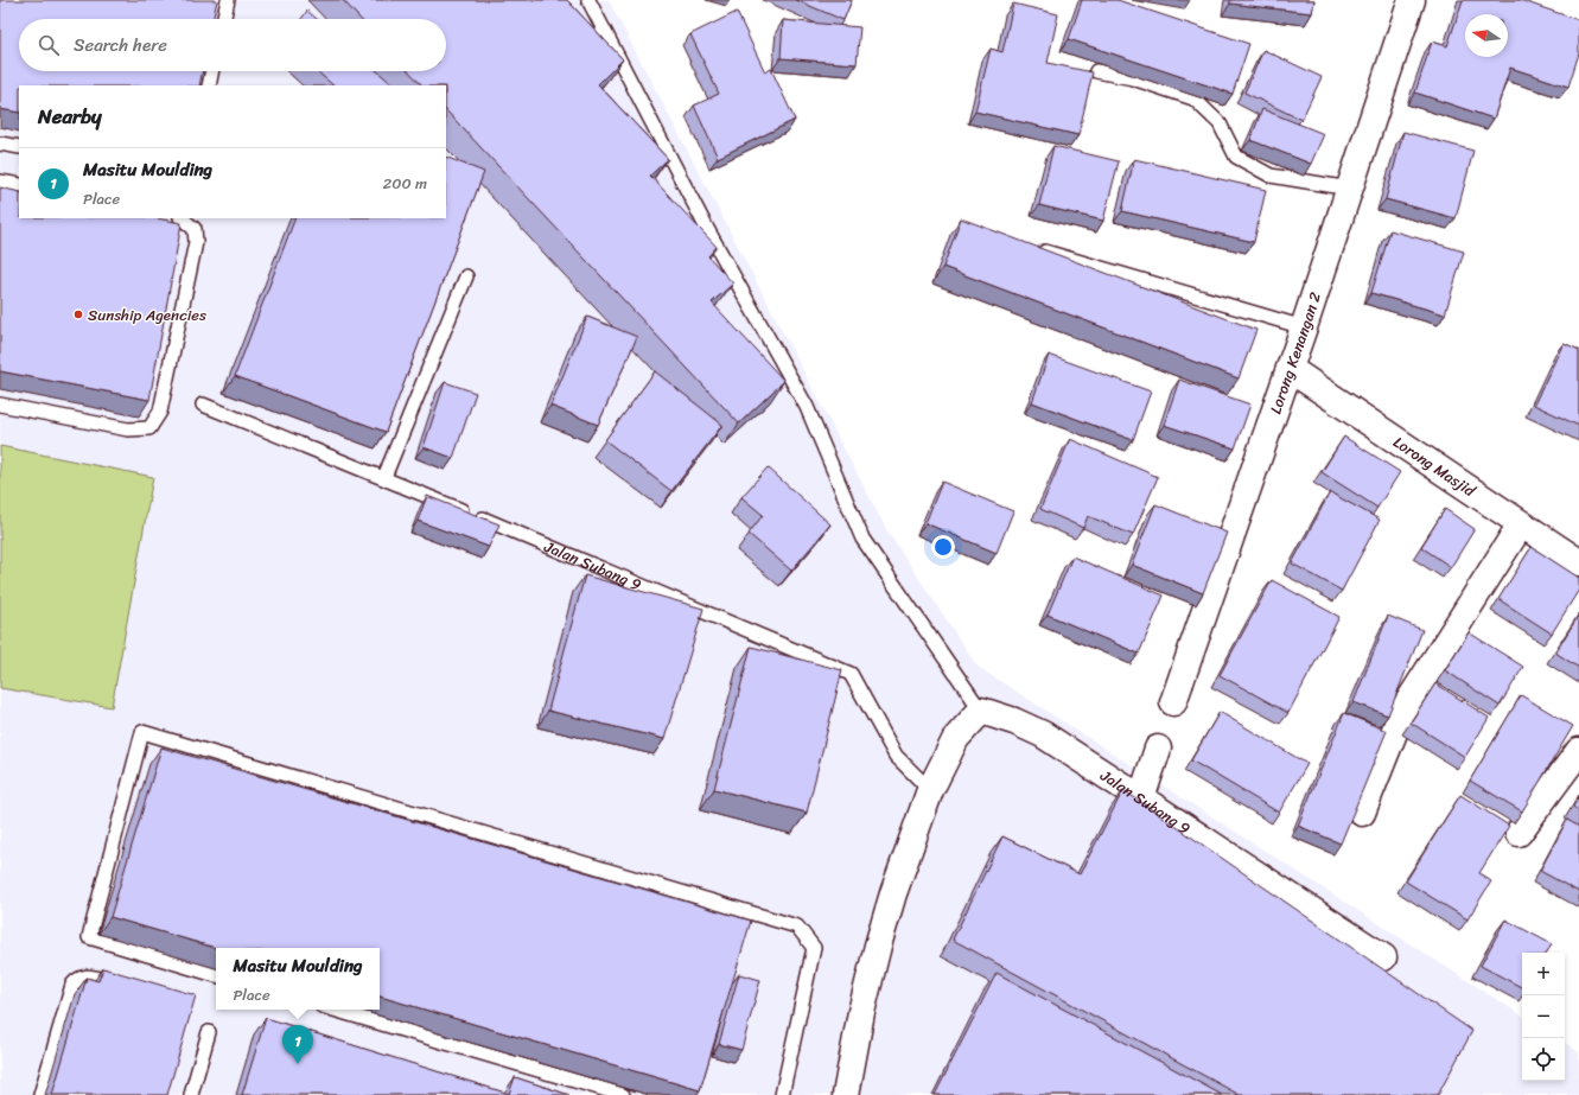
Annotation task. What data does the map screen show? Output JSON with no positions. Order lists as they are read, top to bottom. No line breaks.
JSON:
{"streets":{"street":["Lorong Kenangan 2","Lorong Masjid","Jalan Subang 9"]},"crossings":[["Lorong Kenangan 2","Lorong Masjid"]],"places":["Sunship Agencies"],"north":"left","page":{"search":"Search here","heading":"Nearby","list":[{"mark":"1","name":"Masitu Moulding","note":"Place","value":"200 m"}],"popup":["Masitu Moulding","Place"],"map_buttons":["+","−"],"pins":"1"}}
